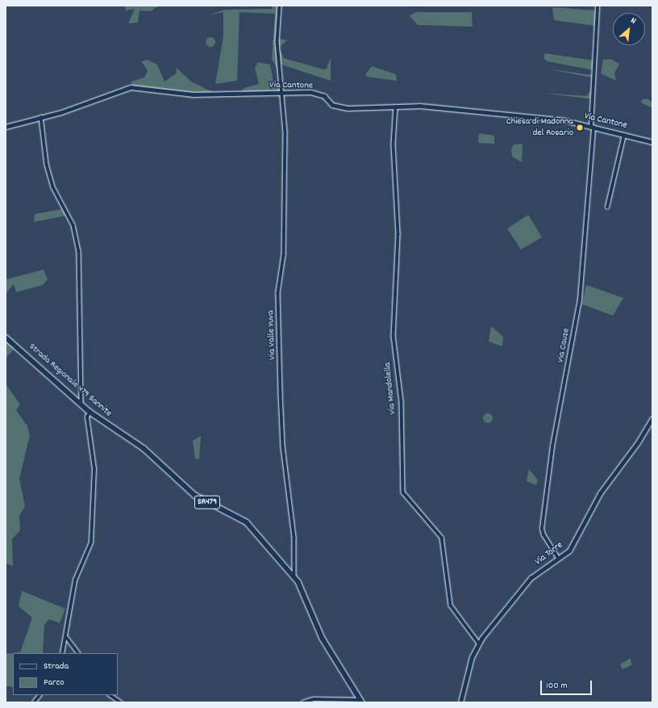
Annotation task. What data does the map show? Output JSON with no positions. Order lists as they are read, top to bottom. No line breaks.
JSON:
{"streets":{"main road":["Via Cantone","Strada Regionale 479 Sannite","SR479","Via Torre"],"street":["Via Valle Yuva","Via Cauze","Via Mandolella"]},"crossings":[["Via Cantone","Via Valle Yuva"],["Via Cantone","Via Cauze"],["Via Cantone","Via Mandolella"],["Via Valle Yuva","Strada Regionale 479 Sannite"],["Via Cauze","Via Torre"],["Via Mandolella","Via Torre"]],"places":["Chiesa di Madonna del Rosario"],"legend":["Strada","Parco"],"scale_bar":"100 m","north":"top right"}
